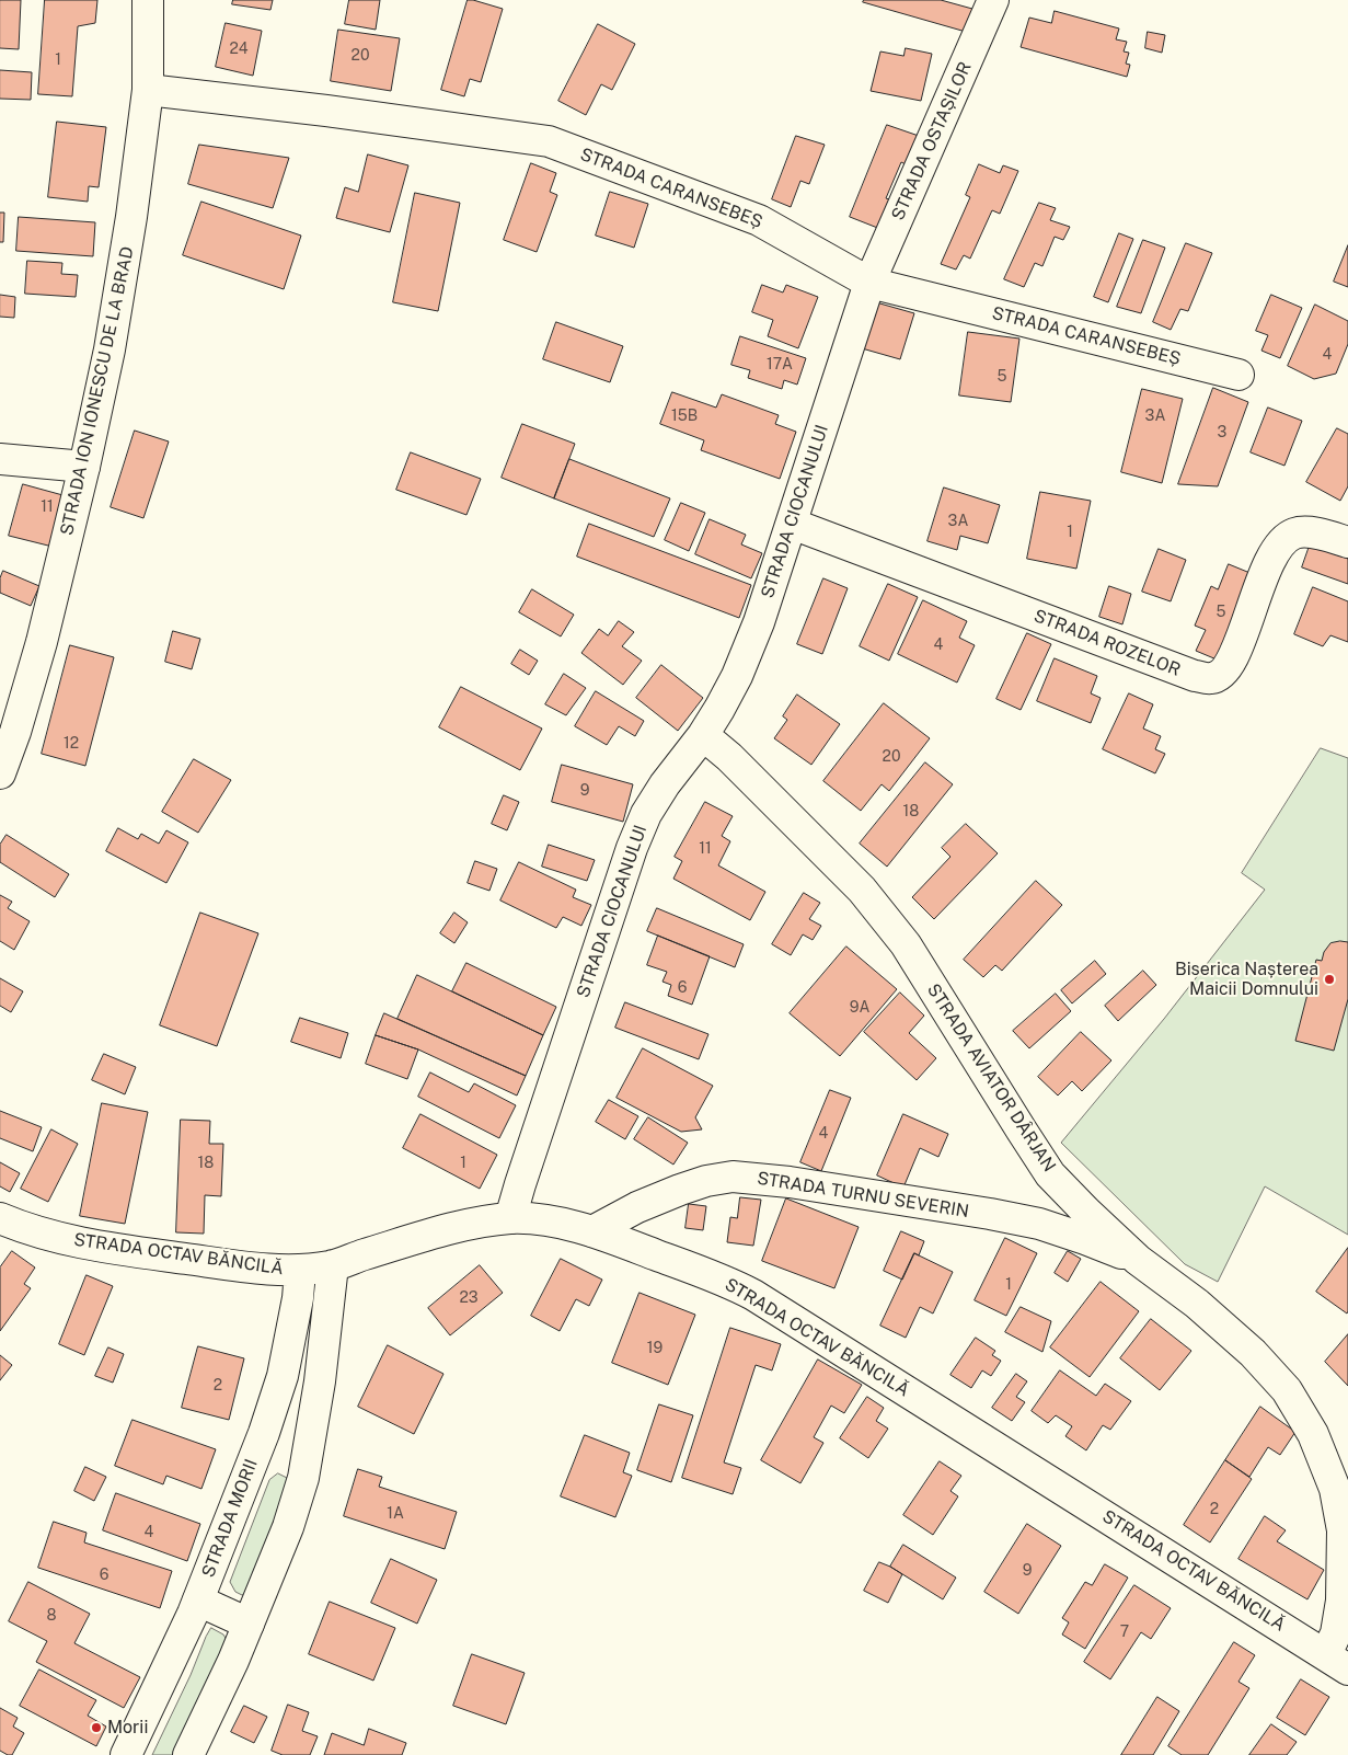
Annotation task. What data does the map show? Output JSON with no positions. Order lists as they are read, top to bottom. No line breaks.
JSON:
{"streets":{"street":["STRADA OSTAȘILOR","STRADA CARANSEBEȘ","STRADA ION IONESCU DE LA BRAD","STRADA CIOCANULUI","STRADA ROZELOR","STRADA AVIATOR DÂRJAN","STRADA TURNU SEVERIN","STRADA OCTAV BĂNCILĂ","STRADA MORII"]},"crossings":[["STRADA OSTAȘILOR","STRADA CARANSEBEȘ"],["STRADA OSTAȘILOR","STRADA CIOCANULUI"],["STRADA CARANSEBEȘ","STRADA ION IONESCU DE LA BRAD"],["STRADA CARANSEBEȘ","STRADA CIOCANULUI"],["STRADA CIOCANULUI","STRADA ROZELOR"],["STRADA CIOCANULUI","STRADA AVIATOR DÂRJAN"],["STRADA CIOCANULUI","STRADA OCTAV BĂNCILĂ"],["STRADA AVIATOR DÂRJAN","STRADA TURNU SEVERIN"],["STRADA AVIATOR DÂRJAN","STRADA OCTAV BĂNCILĂ"],["STRADA TURNU SEVERIN","STRADA OCTAV BĂNCILĂ"],["STRADA OCTAV BĂNCILĂ","STRADA MORII"]],"places":["Biserica Nașterea Maicii Domnului","Morii"],"house_numbers":["24","20","1","4","17A","5","15B","3A","3","11","3A","1","5","4","12","20","9","18","11","6","9A","4","18","1","1","23","19","2","2","1A","4","9","6","8","7"]}
